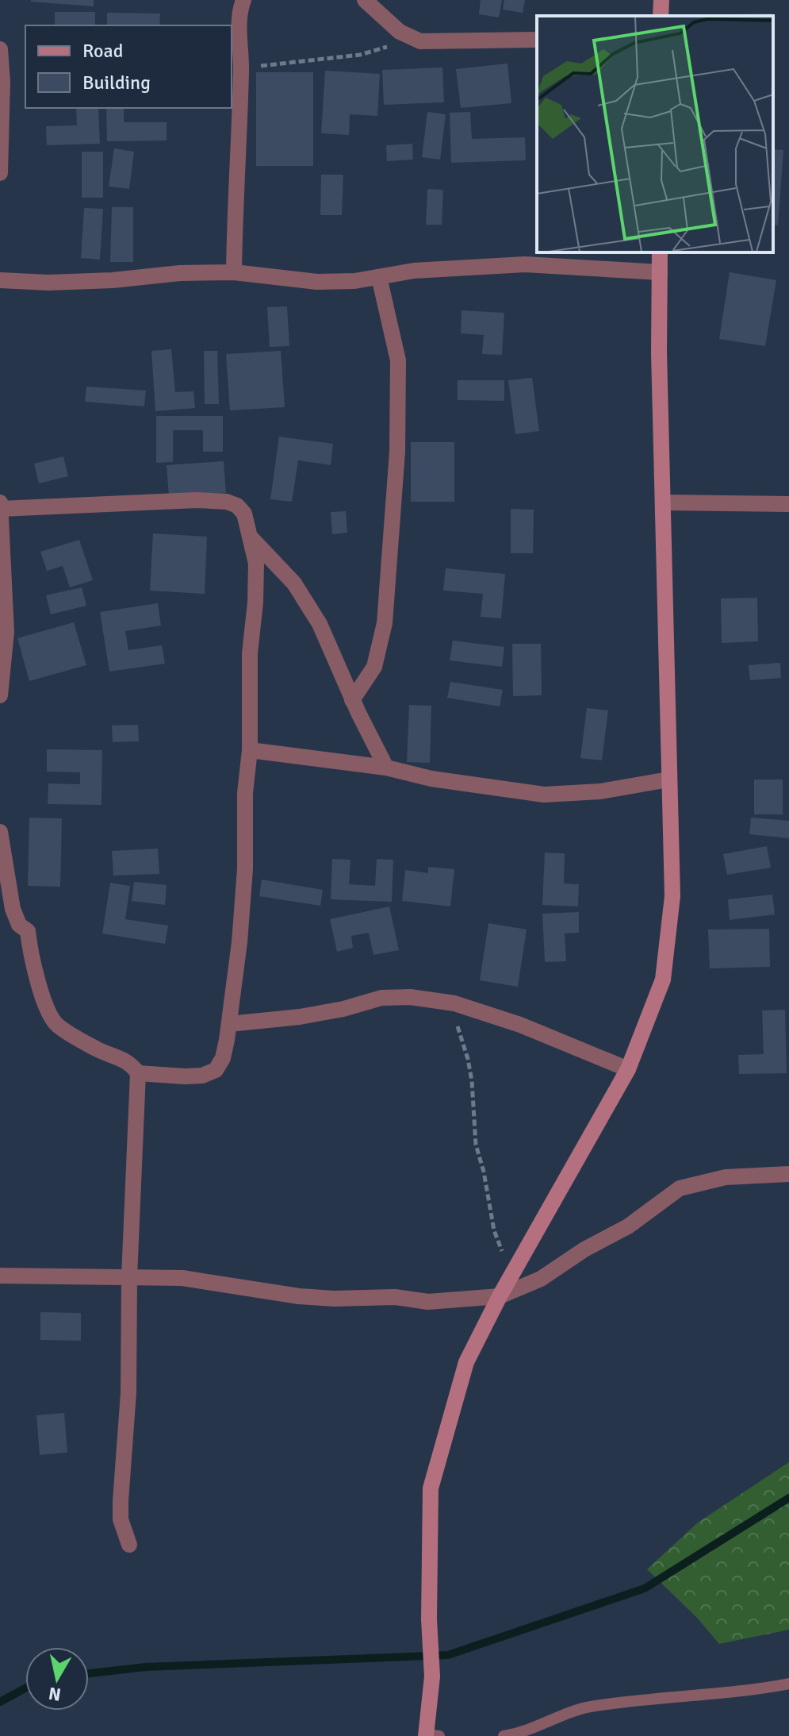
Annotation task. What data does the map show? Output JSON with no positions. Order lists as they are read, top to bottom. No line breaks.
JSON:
{"legend":["Road","Building"],"north":"bottom"}
